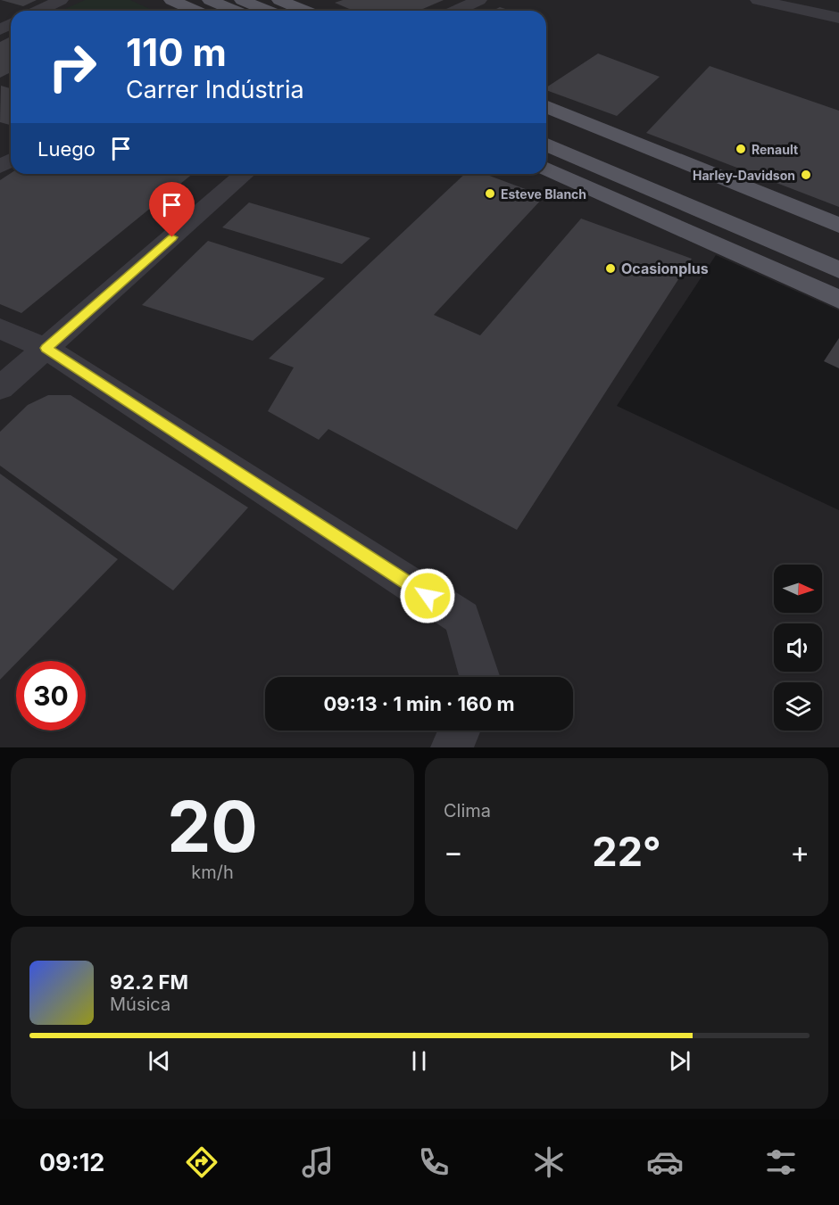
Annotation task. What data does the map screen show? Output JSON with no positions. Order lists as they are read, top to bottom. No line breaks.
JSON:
{"places":["Renault","Harley-Davidson","Esteve Blanch","Ocasionplus"],"north":"right","page":{"turn":["110 m","Carrer Indústria"],"then":"Luego","limit":"30","trip":"09:13 · 1 min · 160 m","tile":[["20","km/h"],"Clima"],"heat":["−","22°","+"],"song":["92.2 FM","Música"],"tabs":"09:12"}}
